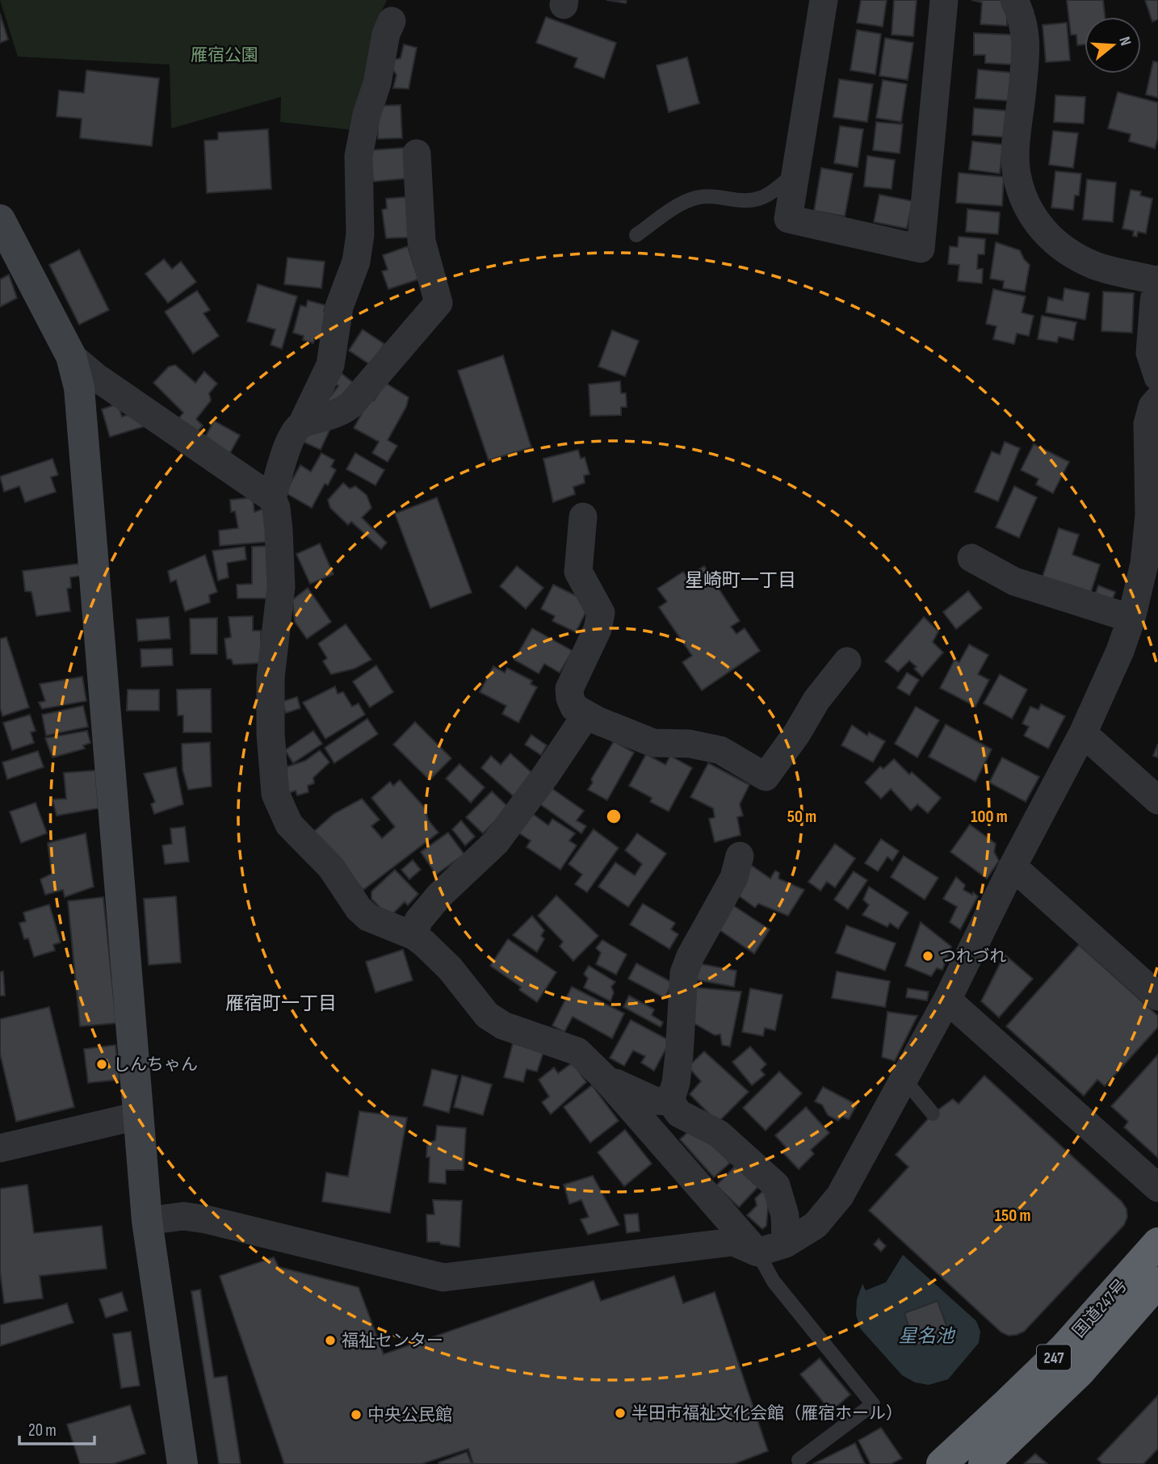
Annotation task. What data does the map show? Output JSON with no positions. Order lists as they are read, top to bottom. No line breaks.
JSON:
{"streets":{"highway":["国道247号","247"]},"districts":["星崎町一丁目","雁宿町一丁目"],"water":["星名池"],"parks":["雁宿公園"],"places":["つれづれ","しんちゃん","福祉センター","半田市福祉文化会館（雁宿ホール）","中央公民館"],"scale_bar":"20 m","north":"right","rings":["50 m","100 m","150 m"]}
